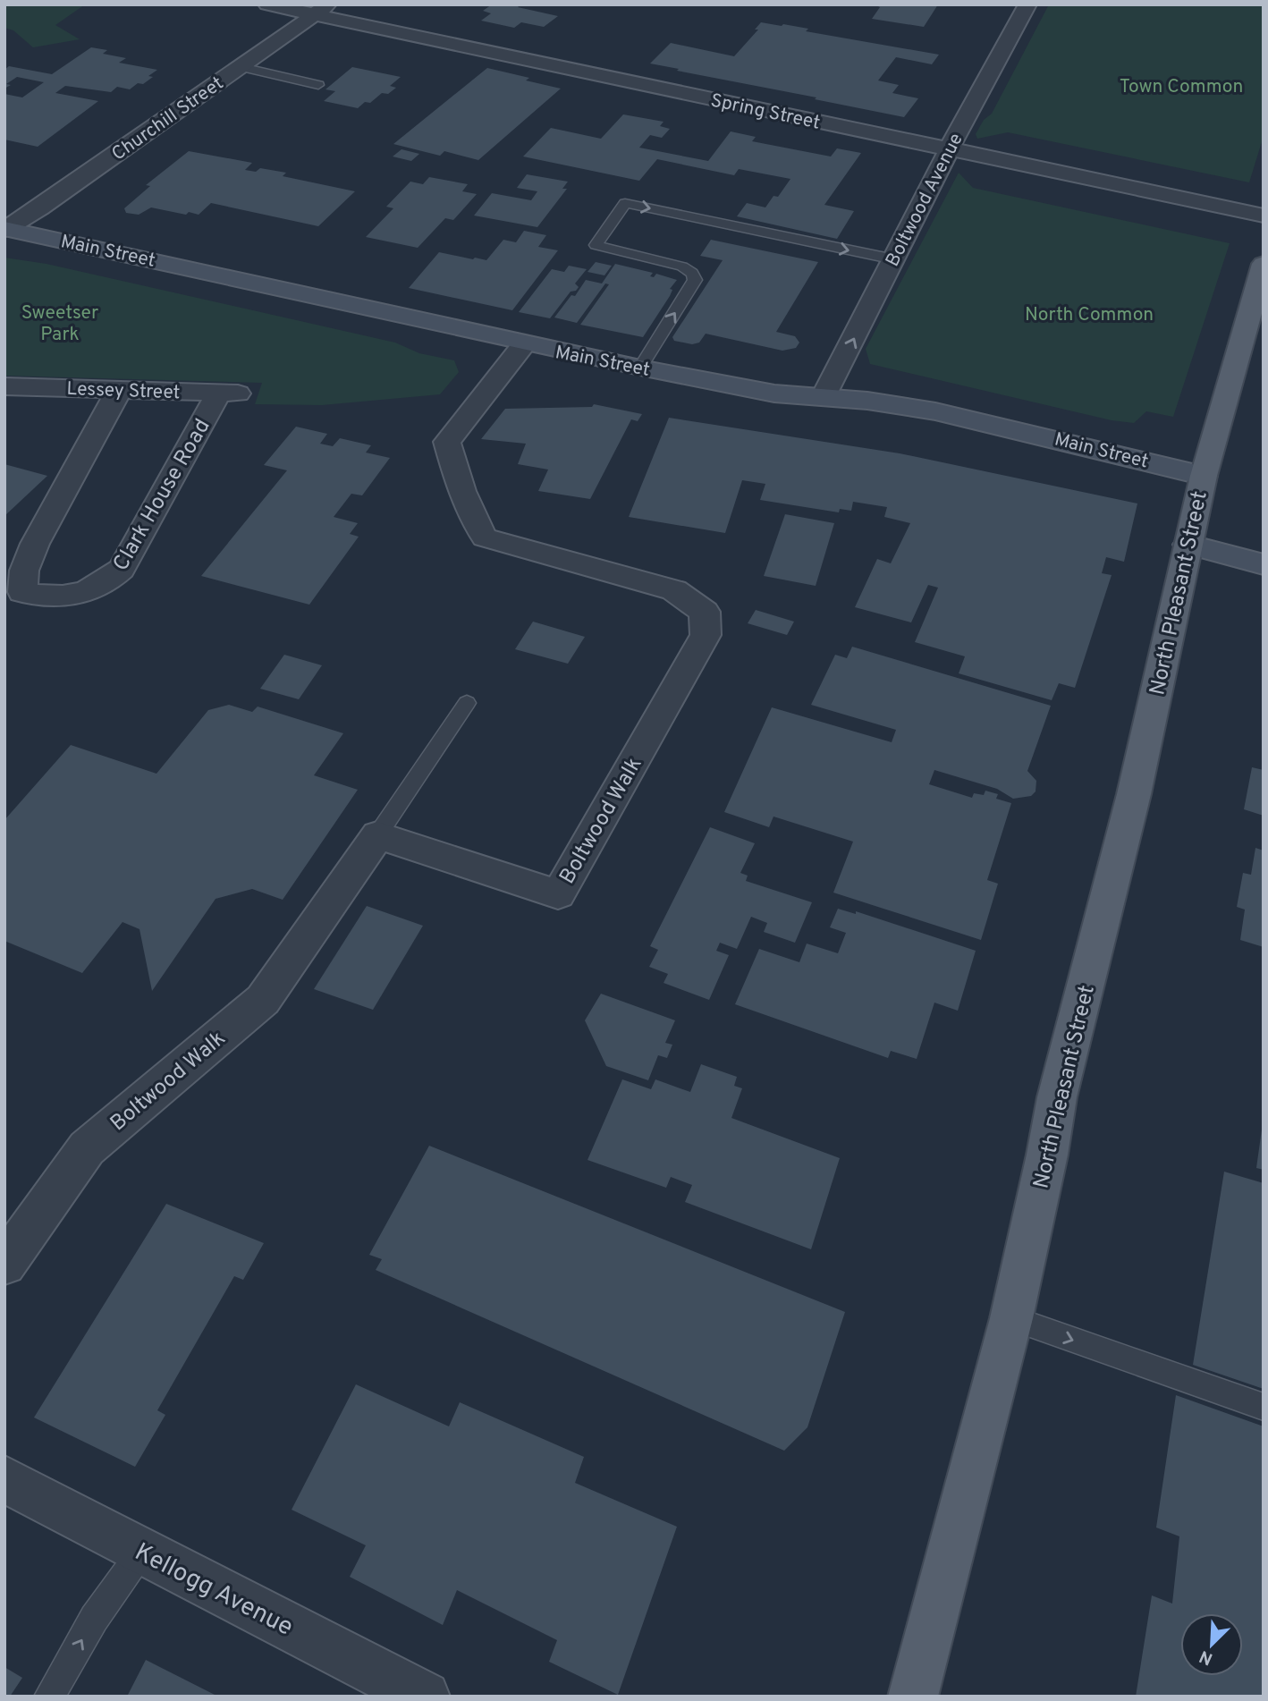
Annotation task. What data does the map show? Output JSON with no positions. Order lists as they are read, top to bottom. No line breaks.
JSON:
{"streets":{"main road":["Main Street","North Pleasant Street"],"street":["Spring Street","Churchill Street","Boltwood Avenue","Lessey Street","Clark House Road","Boltwood Walk","Kellogg Avenue"]},"crossings":[["Spring Street","Churchill Street"],["Spring Street","Boltwood Avenue"],["Churchill Street","Main Street"],["Boltwood Avenue","Main Street"],["Main Street","North Pleasant Street"],["Main Street","Boltwood Walk"],["Lessey Street","Clark House Road"]],"parks":["Town Common","Sweetser Park","North Common"],"north":"bottom left"}
